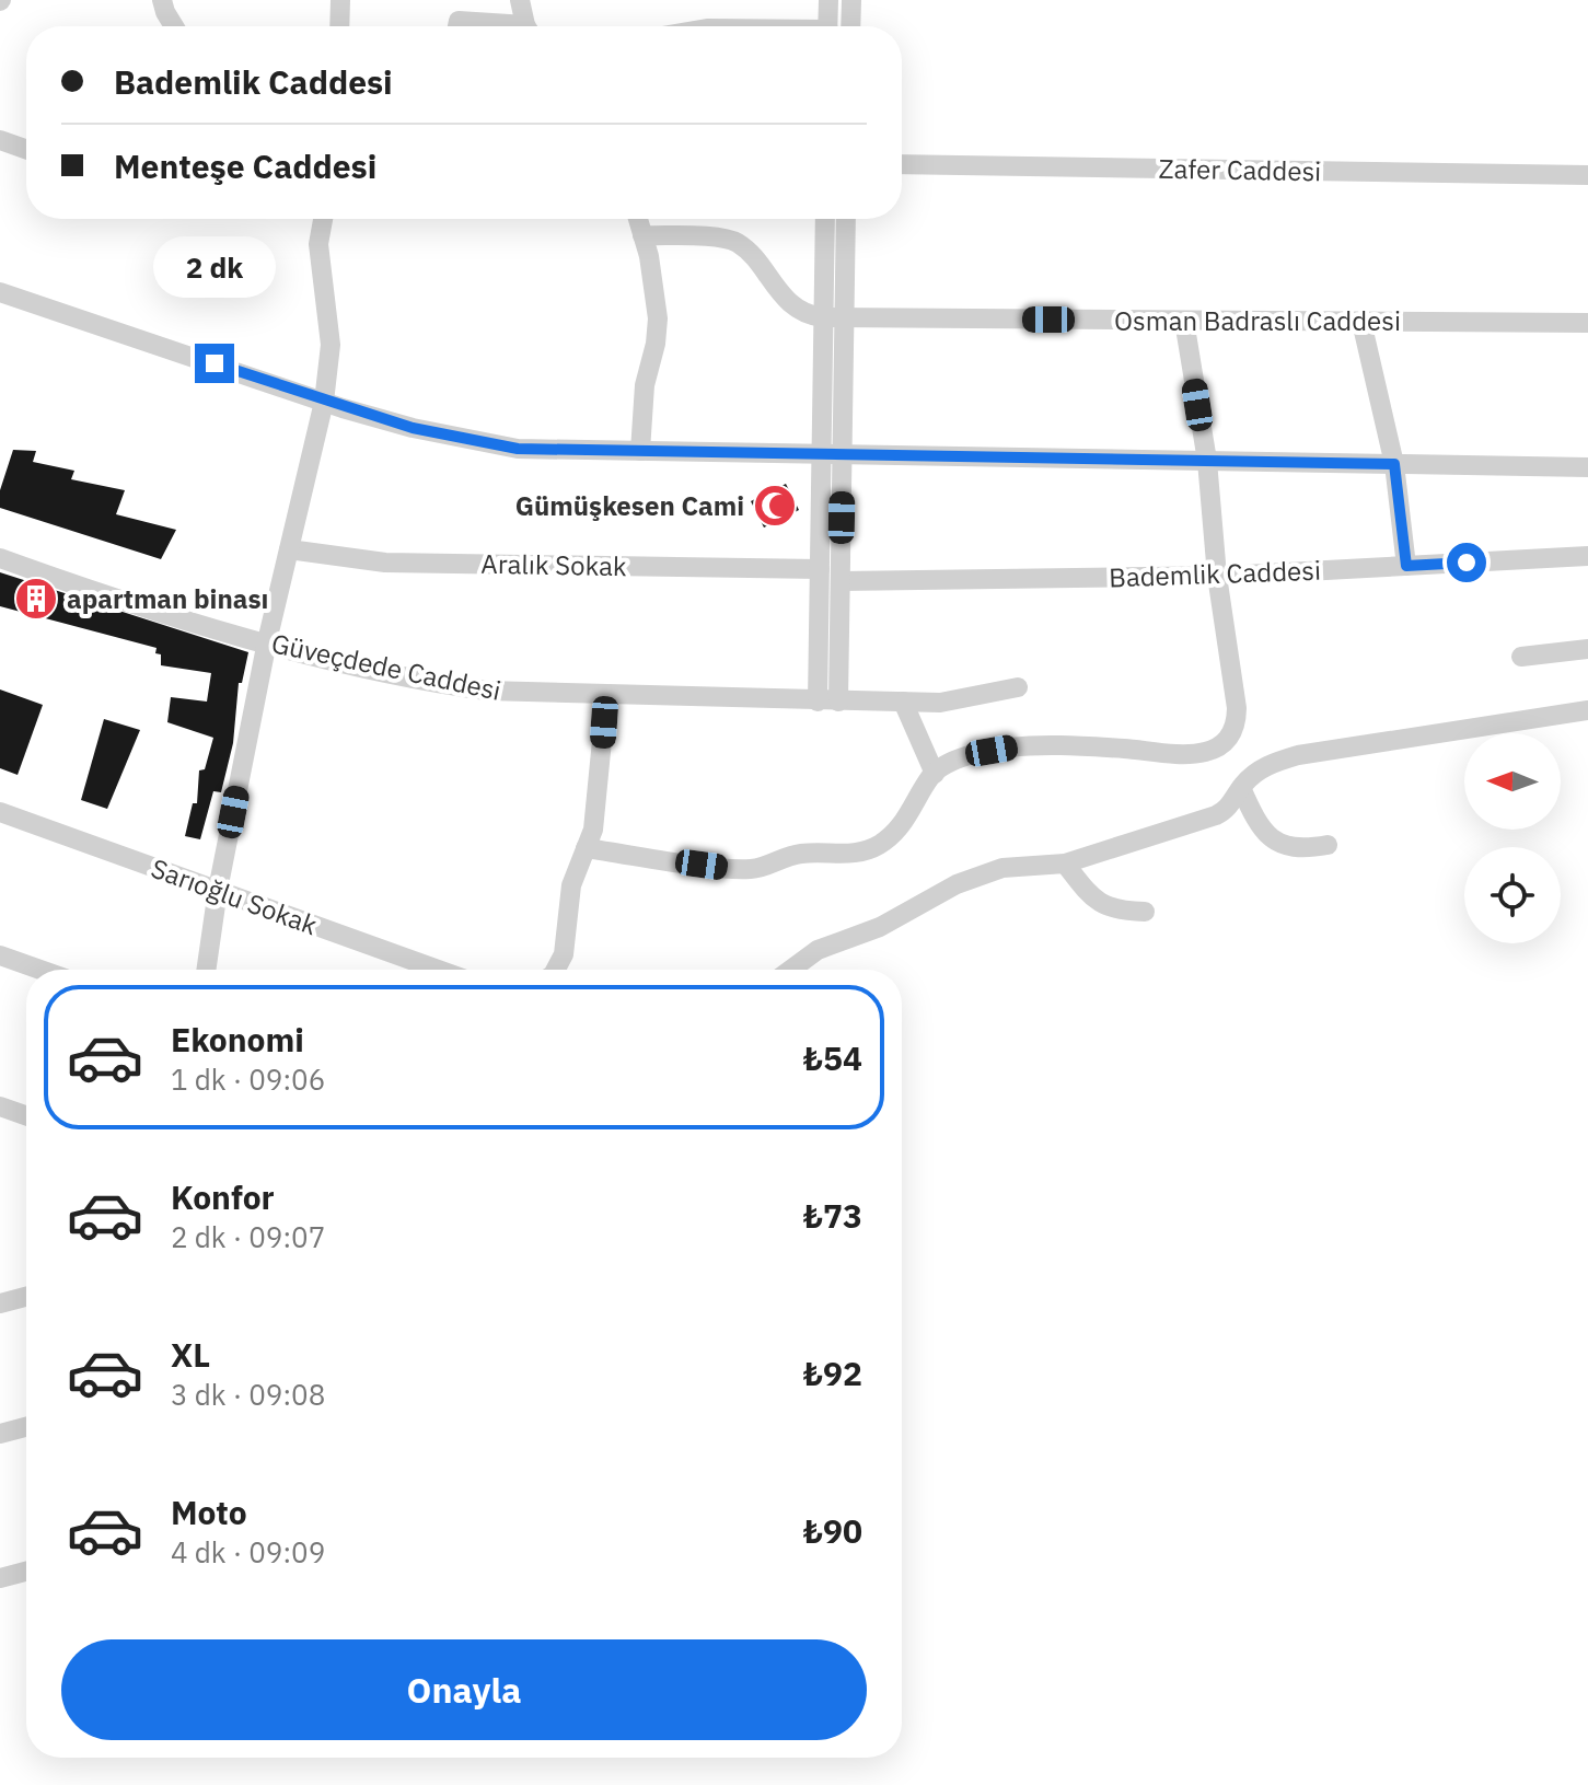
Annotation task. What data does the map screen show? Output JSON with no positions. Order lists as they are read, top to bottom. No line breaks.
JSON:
{"streets":{"street":["Zafer Caddesi","Osman Badraslı Caddesi","Aralık Sokak","Bademlik Caddesi","Güveçdede Caddesi","Sarıoğlu Sokak"]},"places":{"mosque":["Gümüşkesen Cami"],"building":["apartman binası"]},"north":"left","page":{"banner":["Bademlik Caddesi","Menteşe Caddesi"],"bubble":"2 dk","list":[{"name":"Ekonomi","note":"1 dk · 09:06","value":"₺54"},{"name":"Konfor","note":"2 dk · 09:07","value":"₺73"},{"name":"XL","note":"3 dk · 09:08","value":"₺92"},{"name":"Moto","note":"4 dk · 09:09","value":"₺90"}],"buttons":"Onayla"}}
